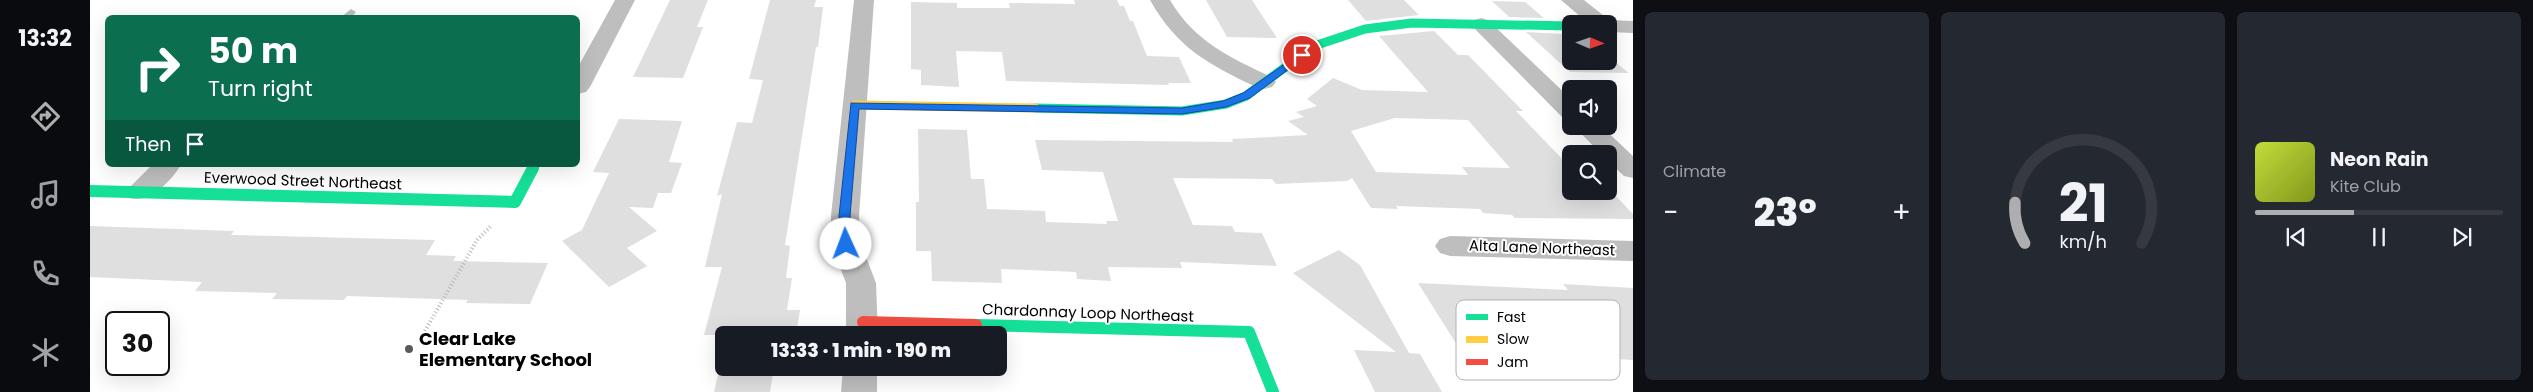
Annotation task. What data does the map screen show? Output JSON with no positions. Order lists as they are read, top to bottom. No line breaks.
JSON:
{"streets":{"street":["Everwood Street Northeast","Alta Lane Northeast","Chardonnay Loop Northeast"]},"places":["Clear Lake Elementary School"],"legend":["Fast","Slow","Jam"],"north":"right","page":{"tabs":"13:32","tile":"Climate","turn":["50 m","Turn right"],"then":"Then","song":["Neon Rain","Kite Club"],"heat":["−","23°","+"],"limit":"30","trip":"13:33 · 1 min · 190 m","gauge":["21","km/h"]}}
